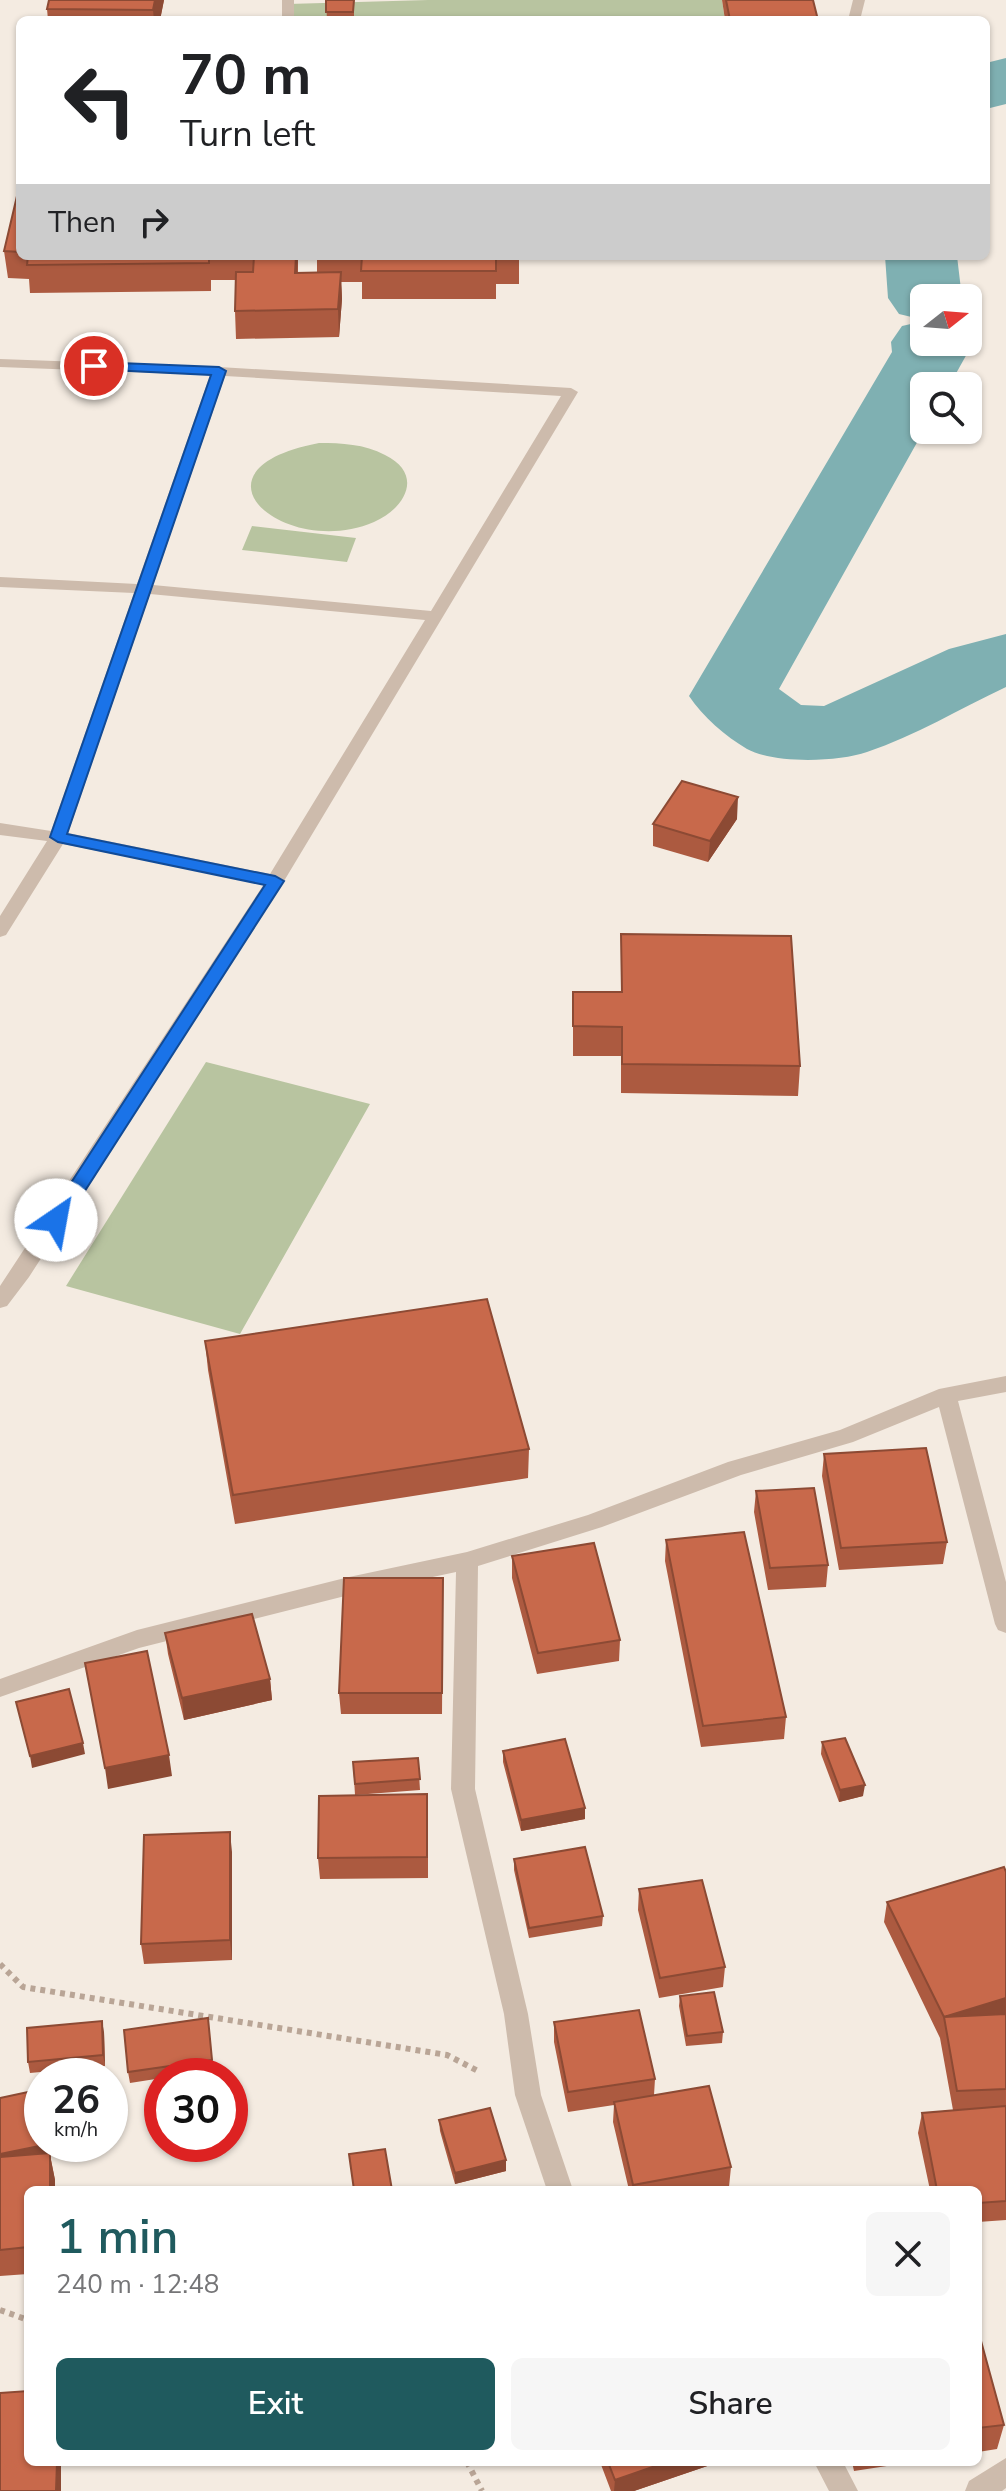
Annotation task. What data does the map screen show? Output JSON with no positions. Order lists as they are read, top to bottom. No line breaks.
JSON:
{"north":"right","page":{"turn":["70 m","Turn left"],"then":"Then","speed":"26 km/h","limit":"30","heading":["1 min","240 m · 12:48"],"buttons":["Exit","Share"]}}
